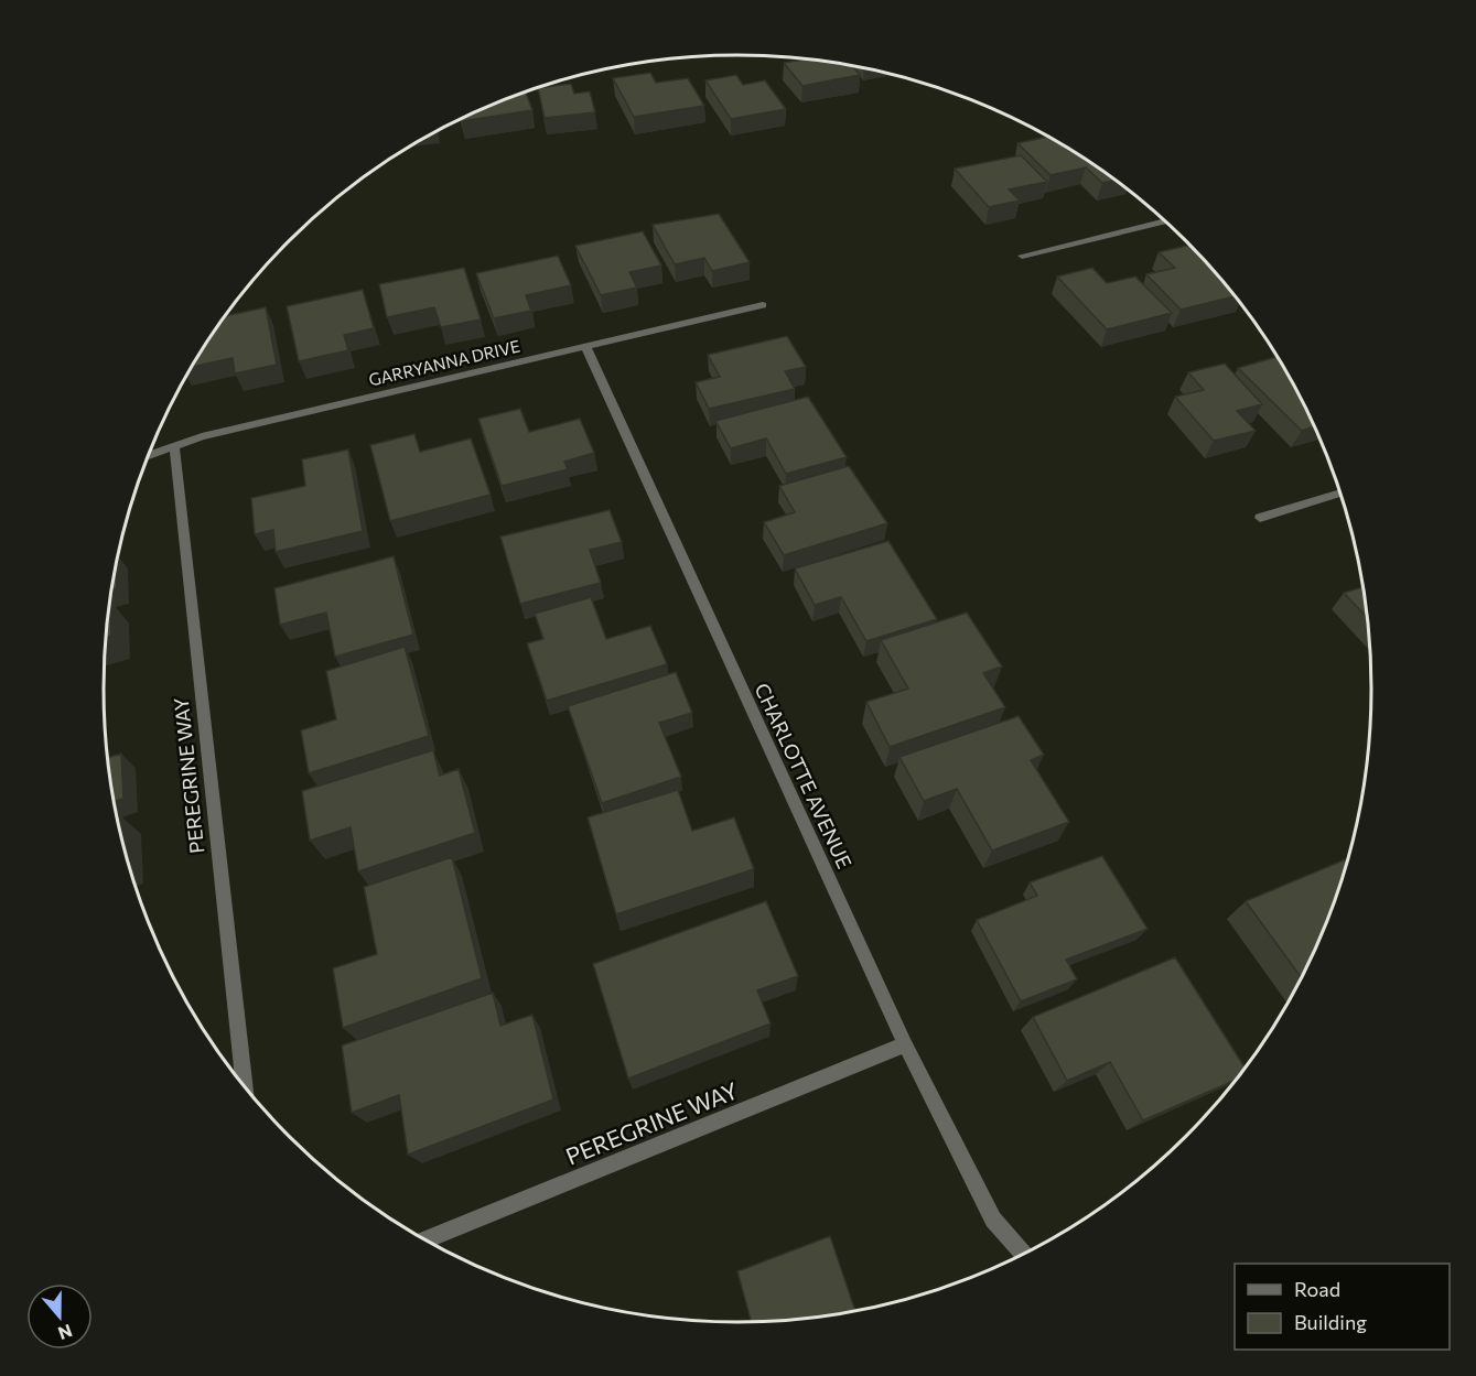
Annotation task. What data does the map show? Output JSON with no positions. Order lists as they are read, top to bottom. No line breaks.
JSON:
{"streets":{"street":["GARRYANNA DRIVE","PEREGRINE WAY","CHARLOTTE AVENUE"]},"crossings":[["GARRYANNA DRIVE","PEREGRINE WAY"],["GARRYANNA DRIVE","CHARLOTTE AVENUE"],["PEREGRINE WAY","CHARLOTTE AVENUE"]],"legend":["Road","Building"],"north":"bottom"}
